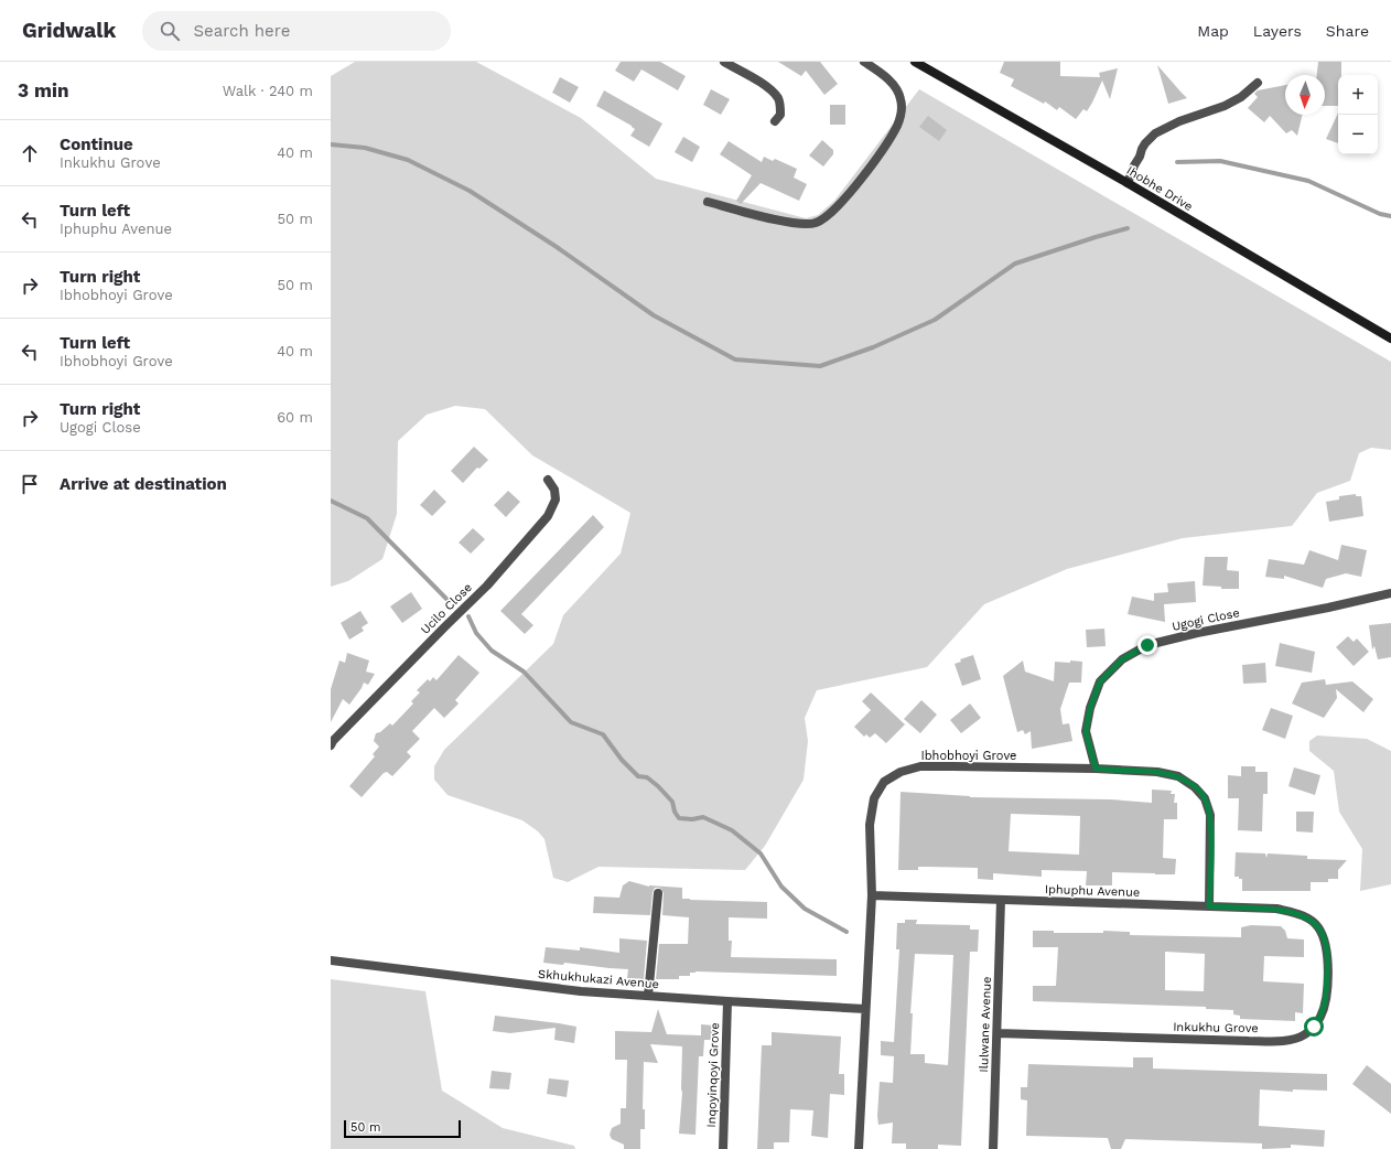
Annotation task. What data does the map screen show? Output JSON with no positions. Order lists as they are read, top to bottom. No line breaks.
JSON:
{"streets":{"street":["Ihobhe Drive","Ucilo Close","Ugogi Close","Ibhobhoyi Grove","Iphuphu Avenue","Skhukhukazi Avenue","Ilulwane Avenue","Inkukhu Grove","Inqoyinqoyi Grove"]},"crossings":[["Ugogi Close","Ibhobhoyi Grove"],["Ibhobhoyi Grove","Iphuphu Avenue"],["Ibhobhoyi Grove","Skhukhukazi Avenue"],["Iphuphu Avenue","Ilulwane Avenue"],["Iphuphu Avenue","Inkukhu Grove"],["Skhukhukazi Avenue","Inqoyinqoyi Grove"],["Ilulwane Avenue","Inkukhu Grove"]],"scale_bar":"50 m","north":"bottom","page":{"header":"Gridwalk","search":"Search here","nav":["Map","Layers","Share"],"heading":["3 min","Walk · 240 m"],"map_buttons":["+","−"],"list":[["Continue","Inkukhu Grove","40 m"],["Turn left","Iphuphu Avenue","50 m"],["Turn right","Ibhobhoyi Grove","50 m"],["Turn left","Ibhobhoyi Grove","40 m"],["Turn right","Ugogi Close","60 m"],"Arrive at destination"],"scale":"50 m"}}
